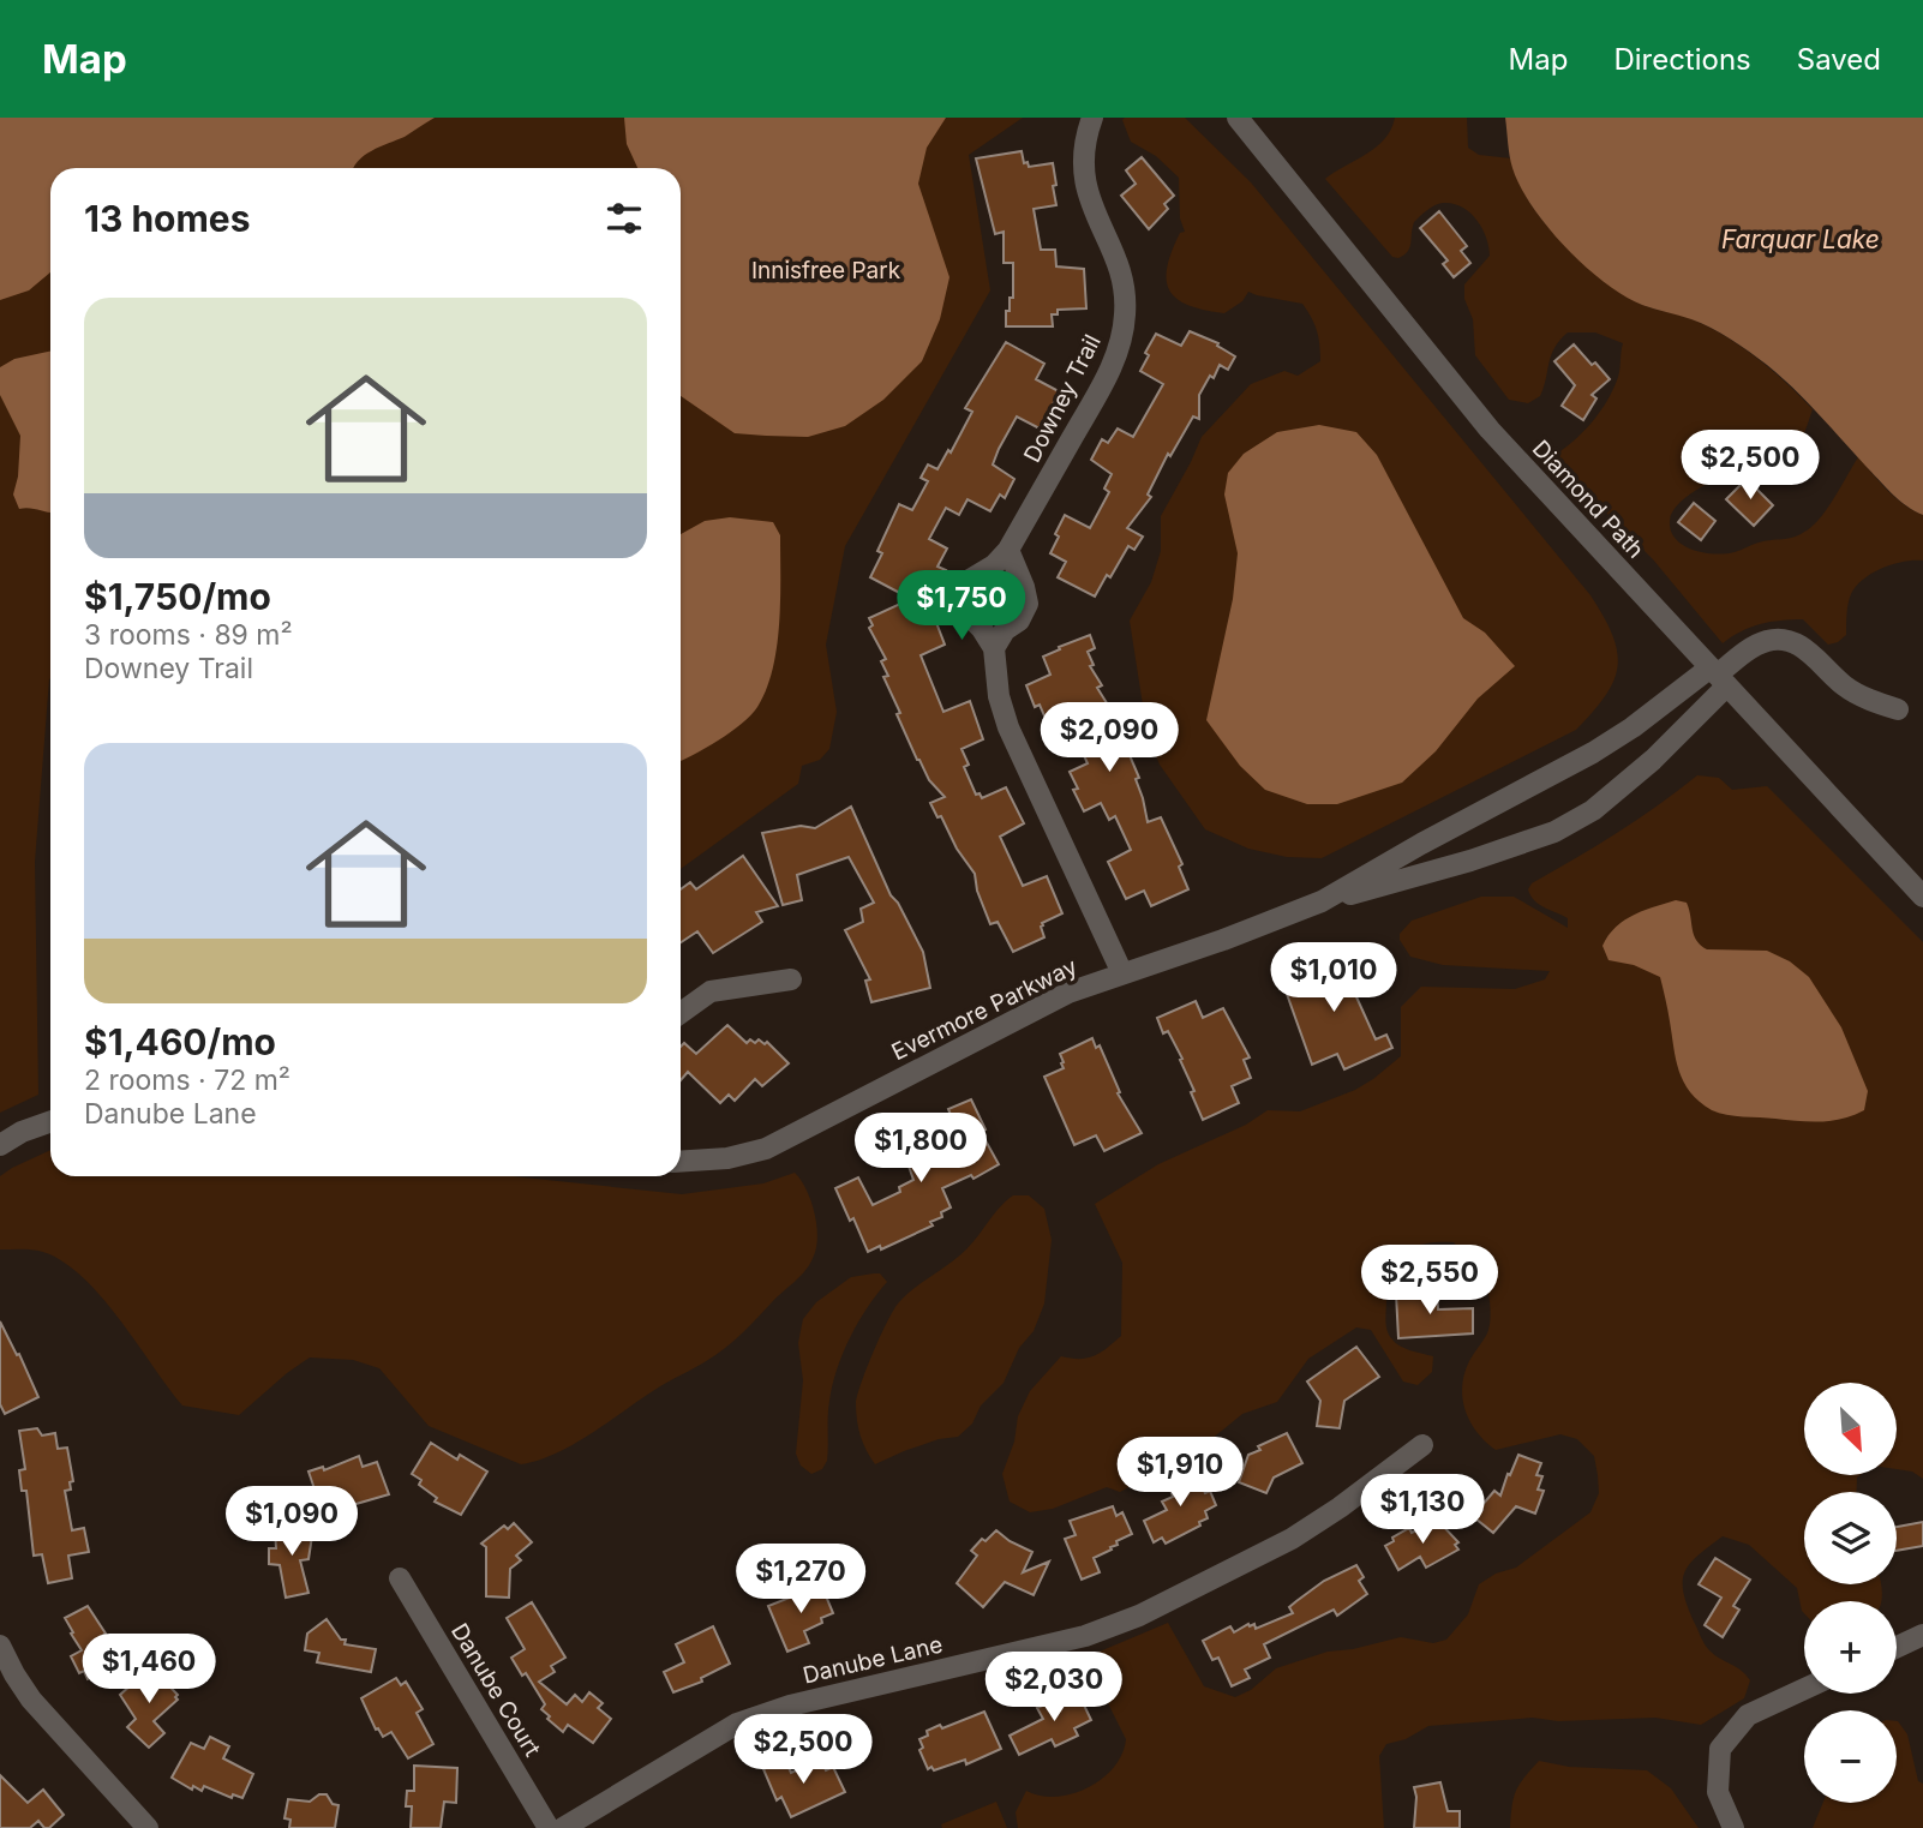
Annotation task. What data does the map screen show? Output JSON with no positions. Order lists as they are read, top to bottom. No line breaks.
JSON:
{"streets":{"street":["Downey Trail","Diamond Path","Evermore Parkway","Danube Lane","Danube Court"]},"crossings":[["Diamond Path","Evermore Parkway"]],"water":["Farquar Lake"],"parks":["Innisfree Park"],"north":"bottom right","page":{"header":"Map","nav":["Map","Directions","Saved"],"heading":"13 homes","list":[{"name":"$1,750/mo","note":"3 rooms · 89 m² · Downey Trail"},{"name":"$1,460/mo","note":"2 rooms · 72 m² · Danube Lane"}],"price":["$2,500","$1,750","$2,090","$1,010","$1,800","$2,550","$1,910","$1,130","$1,090","$1,270","$1,460","$2,030","$2,500"],"map_buttons":["+","−"]}}
